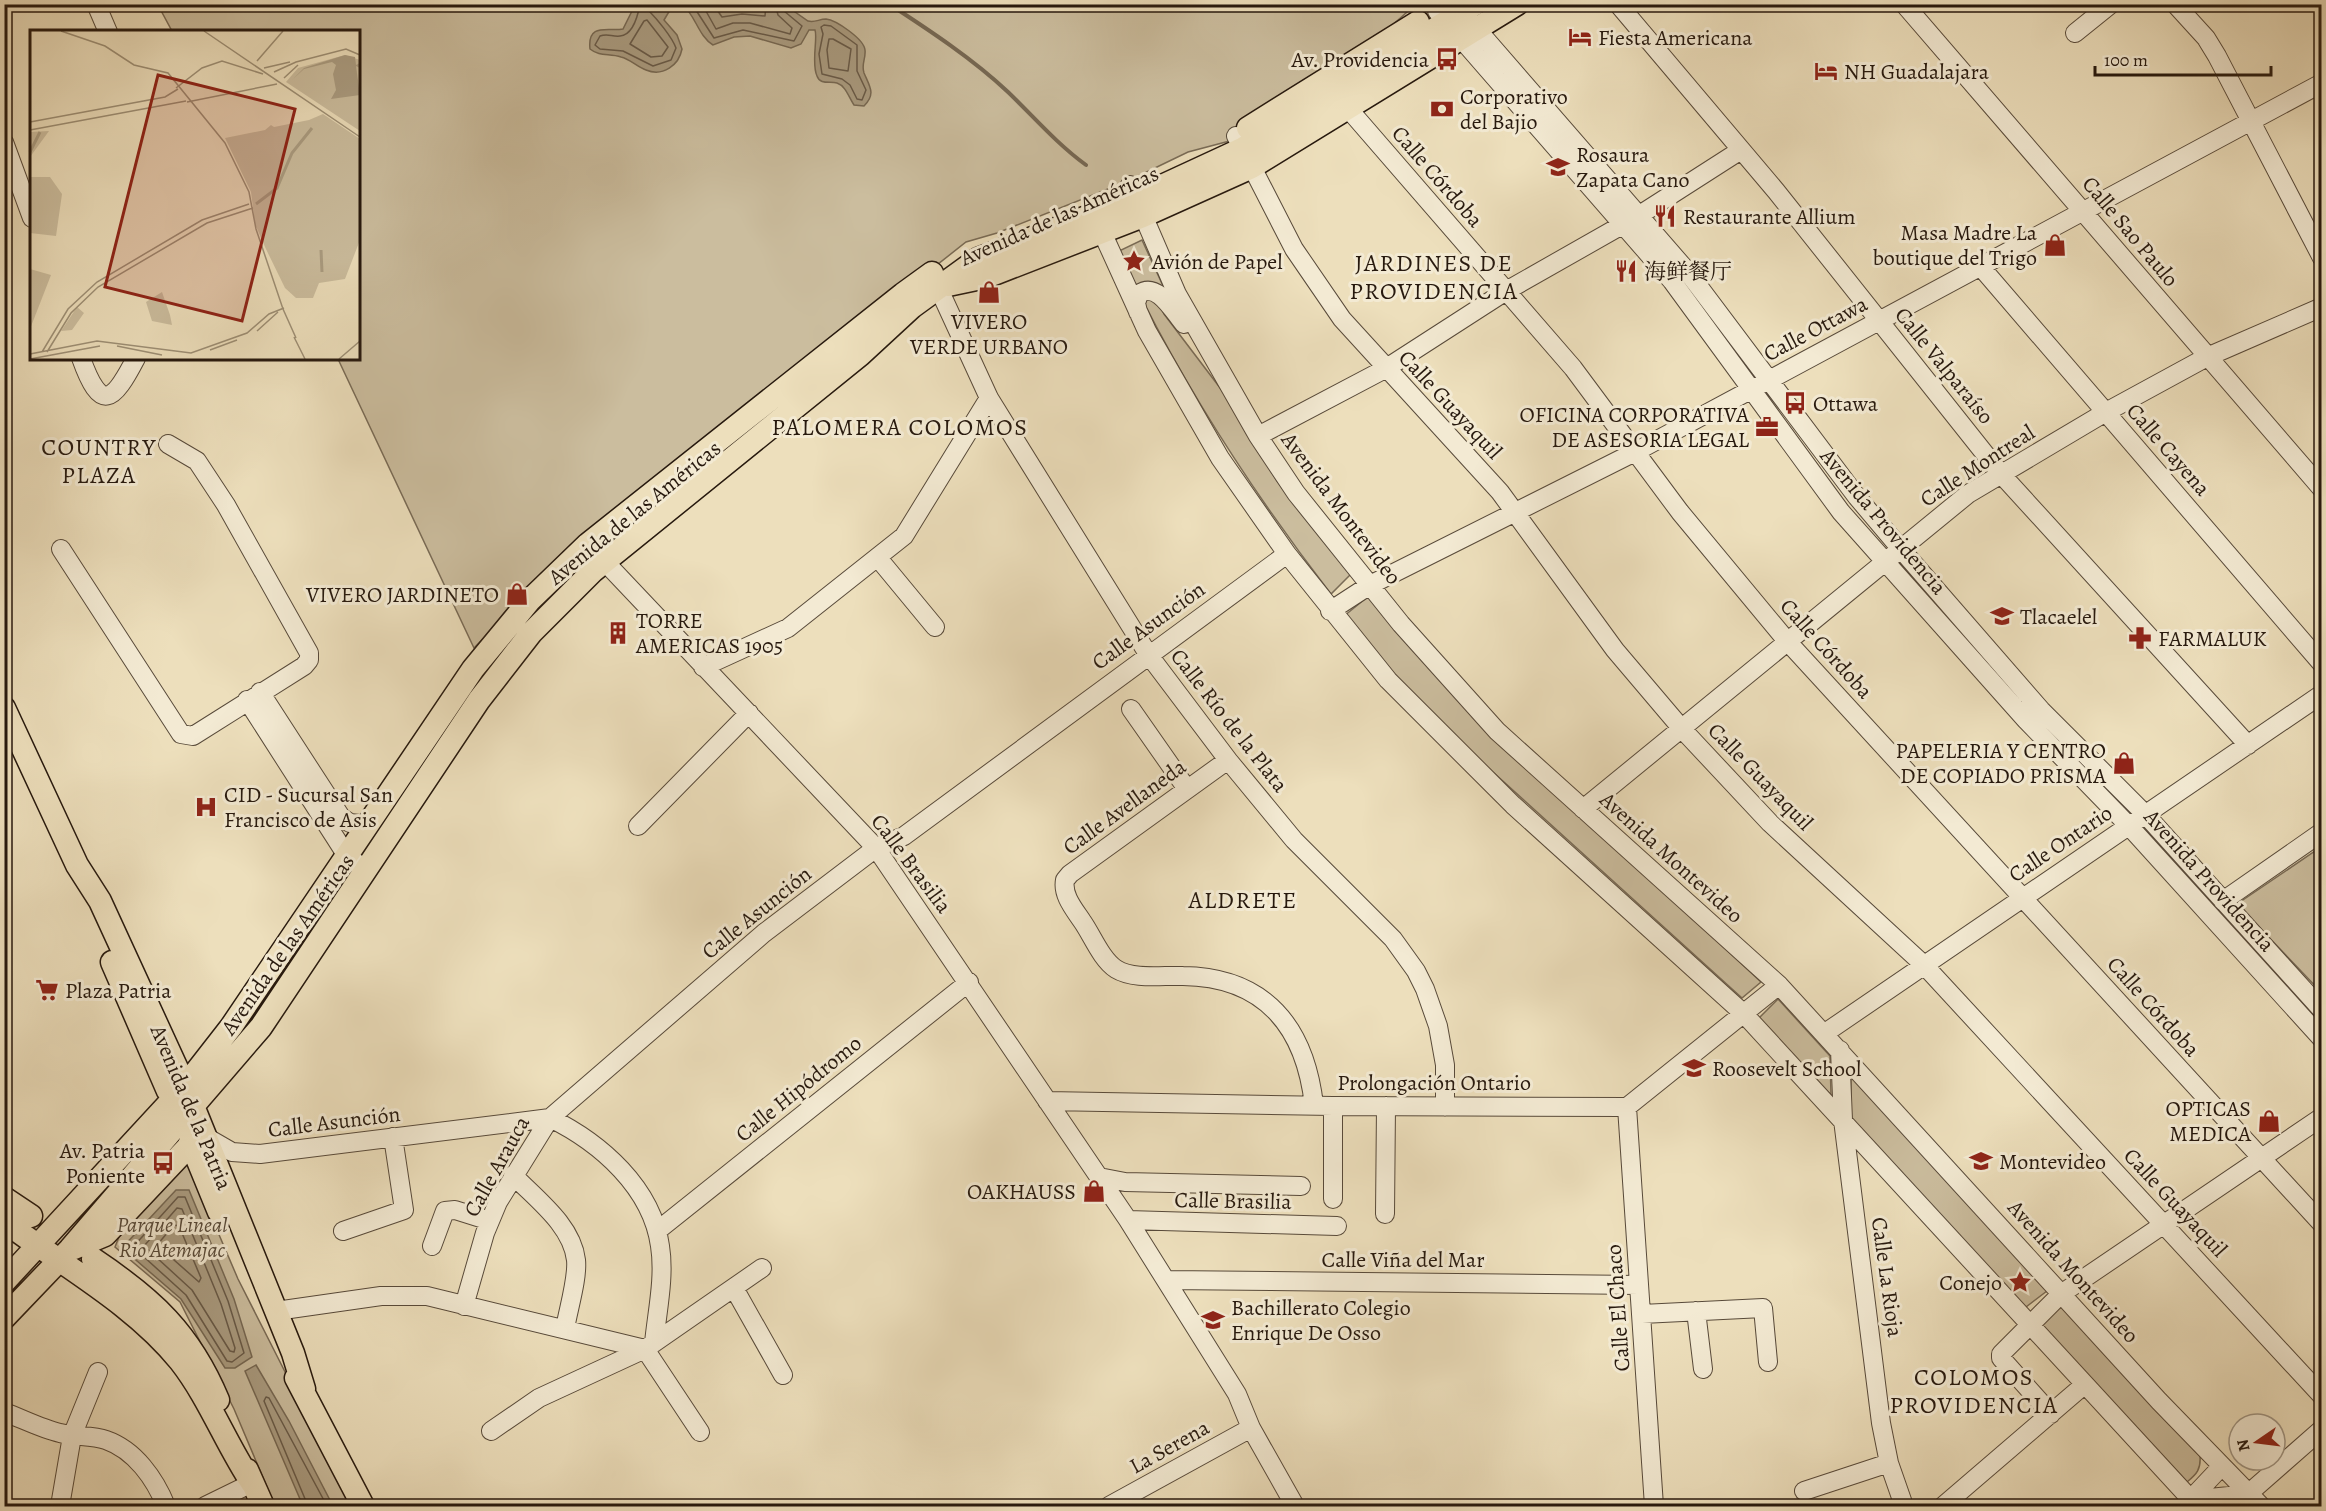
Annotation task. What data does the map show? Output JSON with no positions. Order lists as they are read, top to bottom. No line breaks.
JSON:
{"streets":{"main road":["Avenida de las Américas","Avenida de la Patria"],"street":["Calle Córdoba","Calle Sao Paulo","Calle Ottawa","Calle Valparaíso","Calle Guayaquil","Calle Cayena","Calle Montreal","Avenida Montevideo","Avenida Providencia","Calle Asunción","Calle Río de la Plata","Calle Avellaneda","Calle Ontario","Calle Brasilia","Prolongación Ontario","Calle Hipódromo","Calle Arauca","Calle Viña del Mar","Calle La Rioja","Calle El Chaco","La Serena"]},"crossings":[["Calle Córdoba","Avenida de las Américas"],["Calle Córdoba","Calle Ottawa"],["Calle Córdoba","Calle Montreal"],["Calle Córdoba","Calle Ontario"],["Avenida de las Américas","Calle Guayaquil"],["Avenida de las Américas","Avenida Montevideo"],["Avenida de las Américas","Avenida Providencia"],["Avenida de las Américas","Calle Río de la Plata"],["Avenida de las Américas","Calle Brasilia"],["Avenida de las Américas","Avenida de la Patria"],["Calle Sao Paulo","Calle Ottawa"],["Calle Sao Paulo","Calle Montreal"],["Calle Ottawa","Calle Valparaíso"],["Calle Ottawa","Calle Guayaquil"],["Calle Ottawa","Calle Cayena"],["Calle Ottawa","Avenida Montevideo"],["Calle Ottawa","Avenida Providencia"],["Calle Valparaíso","Calle Montreal"],["Calle Valparaíso","Calle Ontario"],["Calle Guayaquil","Calle Montreal"],["Calle Guayaquil","Calle Ontario"],["Calle Cayena","Calle Montreal"],["Calle Montreal","Avenida Montevideo"],["Calle Montreal","Avenida Providencia"],["Avenida Montevideo","Calle Ontario"],["Avenida Montevideo","Calle La Rioja"],["Avenida Providencia","Calle Ontario"],["Calle Asunción","Calle Río de la Plata"],["Calle Asunción","Calle Brasilia"],["Calle Asunción","Avenida de la Patria"],["Calle Asunción","Calle Arauca"],["Calle Río de la Plata","Calle Avellaneda"],["Calle Río de la Plata","Prolongación Ontario"],["Calle Avellaneda","Prolongación Ontario"],["Calle Brasilia","Prolongación Ontario"],["Calle Brasilia","Calle Hipódromo"],["Calle Brasilia","Calle Viña del Mar"],["Calle Brasilia","La Serena"],["Prolongación Ontario","Calle El Chaco"],["Calle Viña del Mar","Calle El Chaco"]],"districts":["JARDINES DE PROVIDENCIA","PALOMERA COLOMOS","COUNTRY PLAZA","ALDRETE","COLOMOS PROVIDENCIA"],"parks":["Parque Lineal Rio Atemajac"],"places":{"hotel":["Fiesta Americana","NH Guadalajara"],"bus stop":["Av. Providencia","Ottawa","Av. Patria Poniente"],"bank":["Corporativo del Bajio"],"school or university":["Rosaura Zapata Cano","Tlacaelel","Roosevelt School","Montevideo","Bachillerato Colegio Enrique De Osso"],"restaurant":["Restaurante Allium","海鲜餐厅"],"shop":["Masa Madre La boutique del Trigo","VIVERO VERDE URBANO","VIVERO JARDINETO","PAPELERIA Y CENTRO DE COPIADO PRISMA","OPTICAS MEDICA","OAKHAUSS"],"place":["Avión de Papel","Conejo"],"office":["OFICINA CORPORATIVA DE ASESORIA LEGAL"],"building":["TORRE AMERICAS 1905"],"pharmacy":["FARMALUK"],"hospital":["CID - Sucursal San Francisco de Asis"],"supermarket":["Plaza Patria"]},"scale_bar":"100 m","north":"left"}
